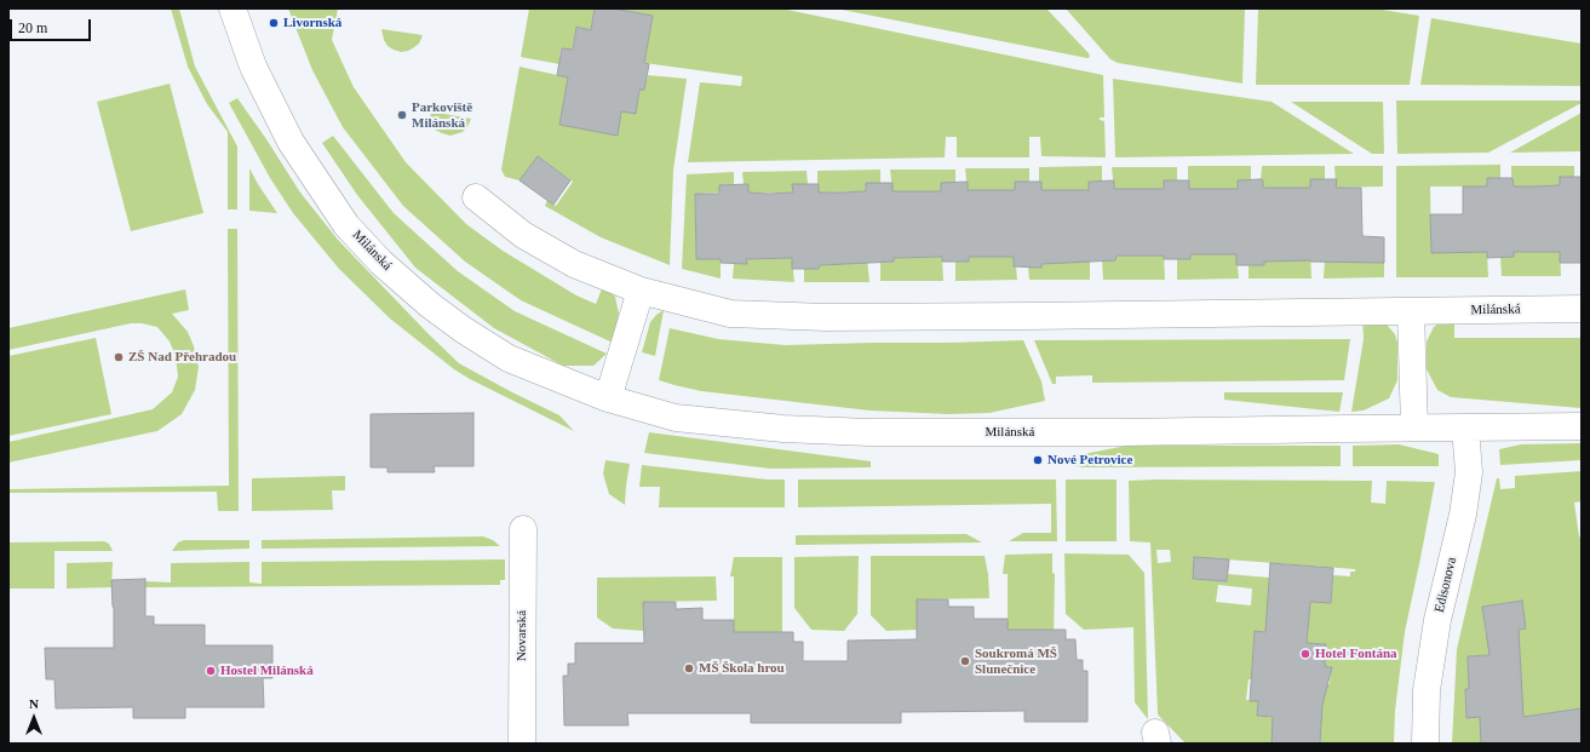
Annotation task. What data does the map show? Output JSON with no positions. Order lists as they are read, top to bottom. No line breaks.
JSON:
{"streets":{"street":["Milánská","Edisonova","Novarská"]},"crossings":[["Milánská","Edisonova"]],"places":["Livornská","Parkoviště Milánská","ZŠ Nad Přehradou","Nové Petrovice","Hotel Fontána","Soukromá MŠ Slunečnice","MŠ Škola hrou","Hostel Milánská"],"scale_bar":"20 m","north":"top"}
